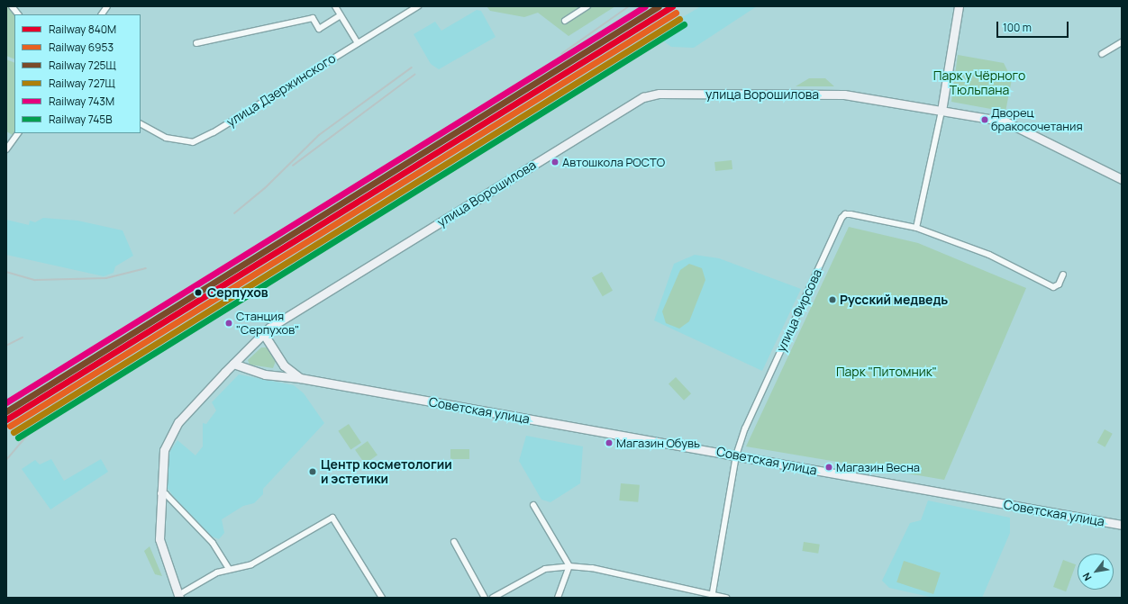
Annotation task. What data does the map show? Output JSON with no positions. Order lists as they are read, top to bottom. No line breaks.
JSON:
{"streets":{"main road":["улица Ворошилова","Советская улица"],"street":["улица Дзержинского","улица Фирсова"]},"crossings":[["улица Ворошилова","Советская улица"],["улица Фирсова","Советская улица"]],"parks":["Парк у Чёрного Тюльпана","Парк \"Питомник\""],"places":["Дворец бракосочетания","Автошкола РОСТО","Серпухов","Русский медведь","Станция \"Серпухов\"","Магазин Обувь","Магазин Весна","Центр косметологии и эстетики"],"lines":["rail line 840М","rail line 725Щ","rail line 743М","rail line 6953","rail line 727Щ","rail line 745В"],"legend":["Railway 840М","Railway 6953","Railway 725Щ","Railway 727Щ","Railway 743М","Railway 745В"],"scale_bar":"100 m","north":"bottom left"}
